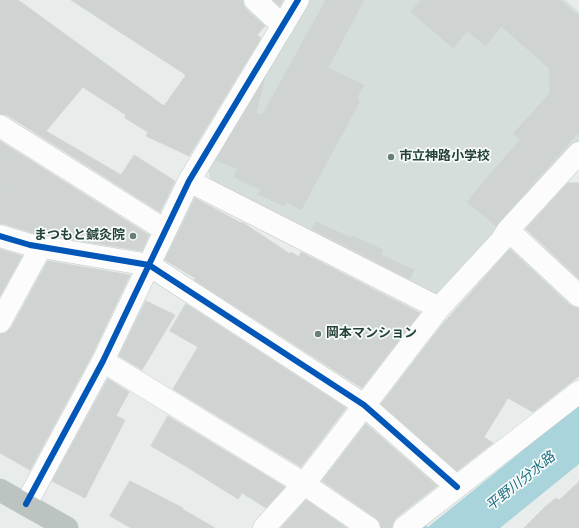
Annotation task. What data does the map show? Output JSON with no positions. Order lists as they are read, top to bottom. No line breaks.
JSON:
{"water":["平野川分水路"],"places":["市立神路小学校","まつもと鍼灸院","岡本マンション"]}
